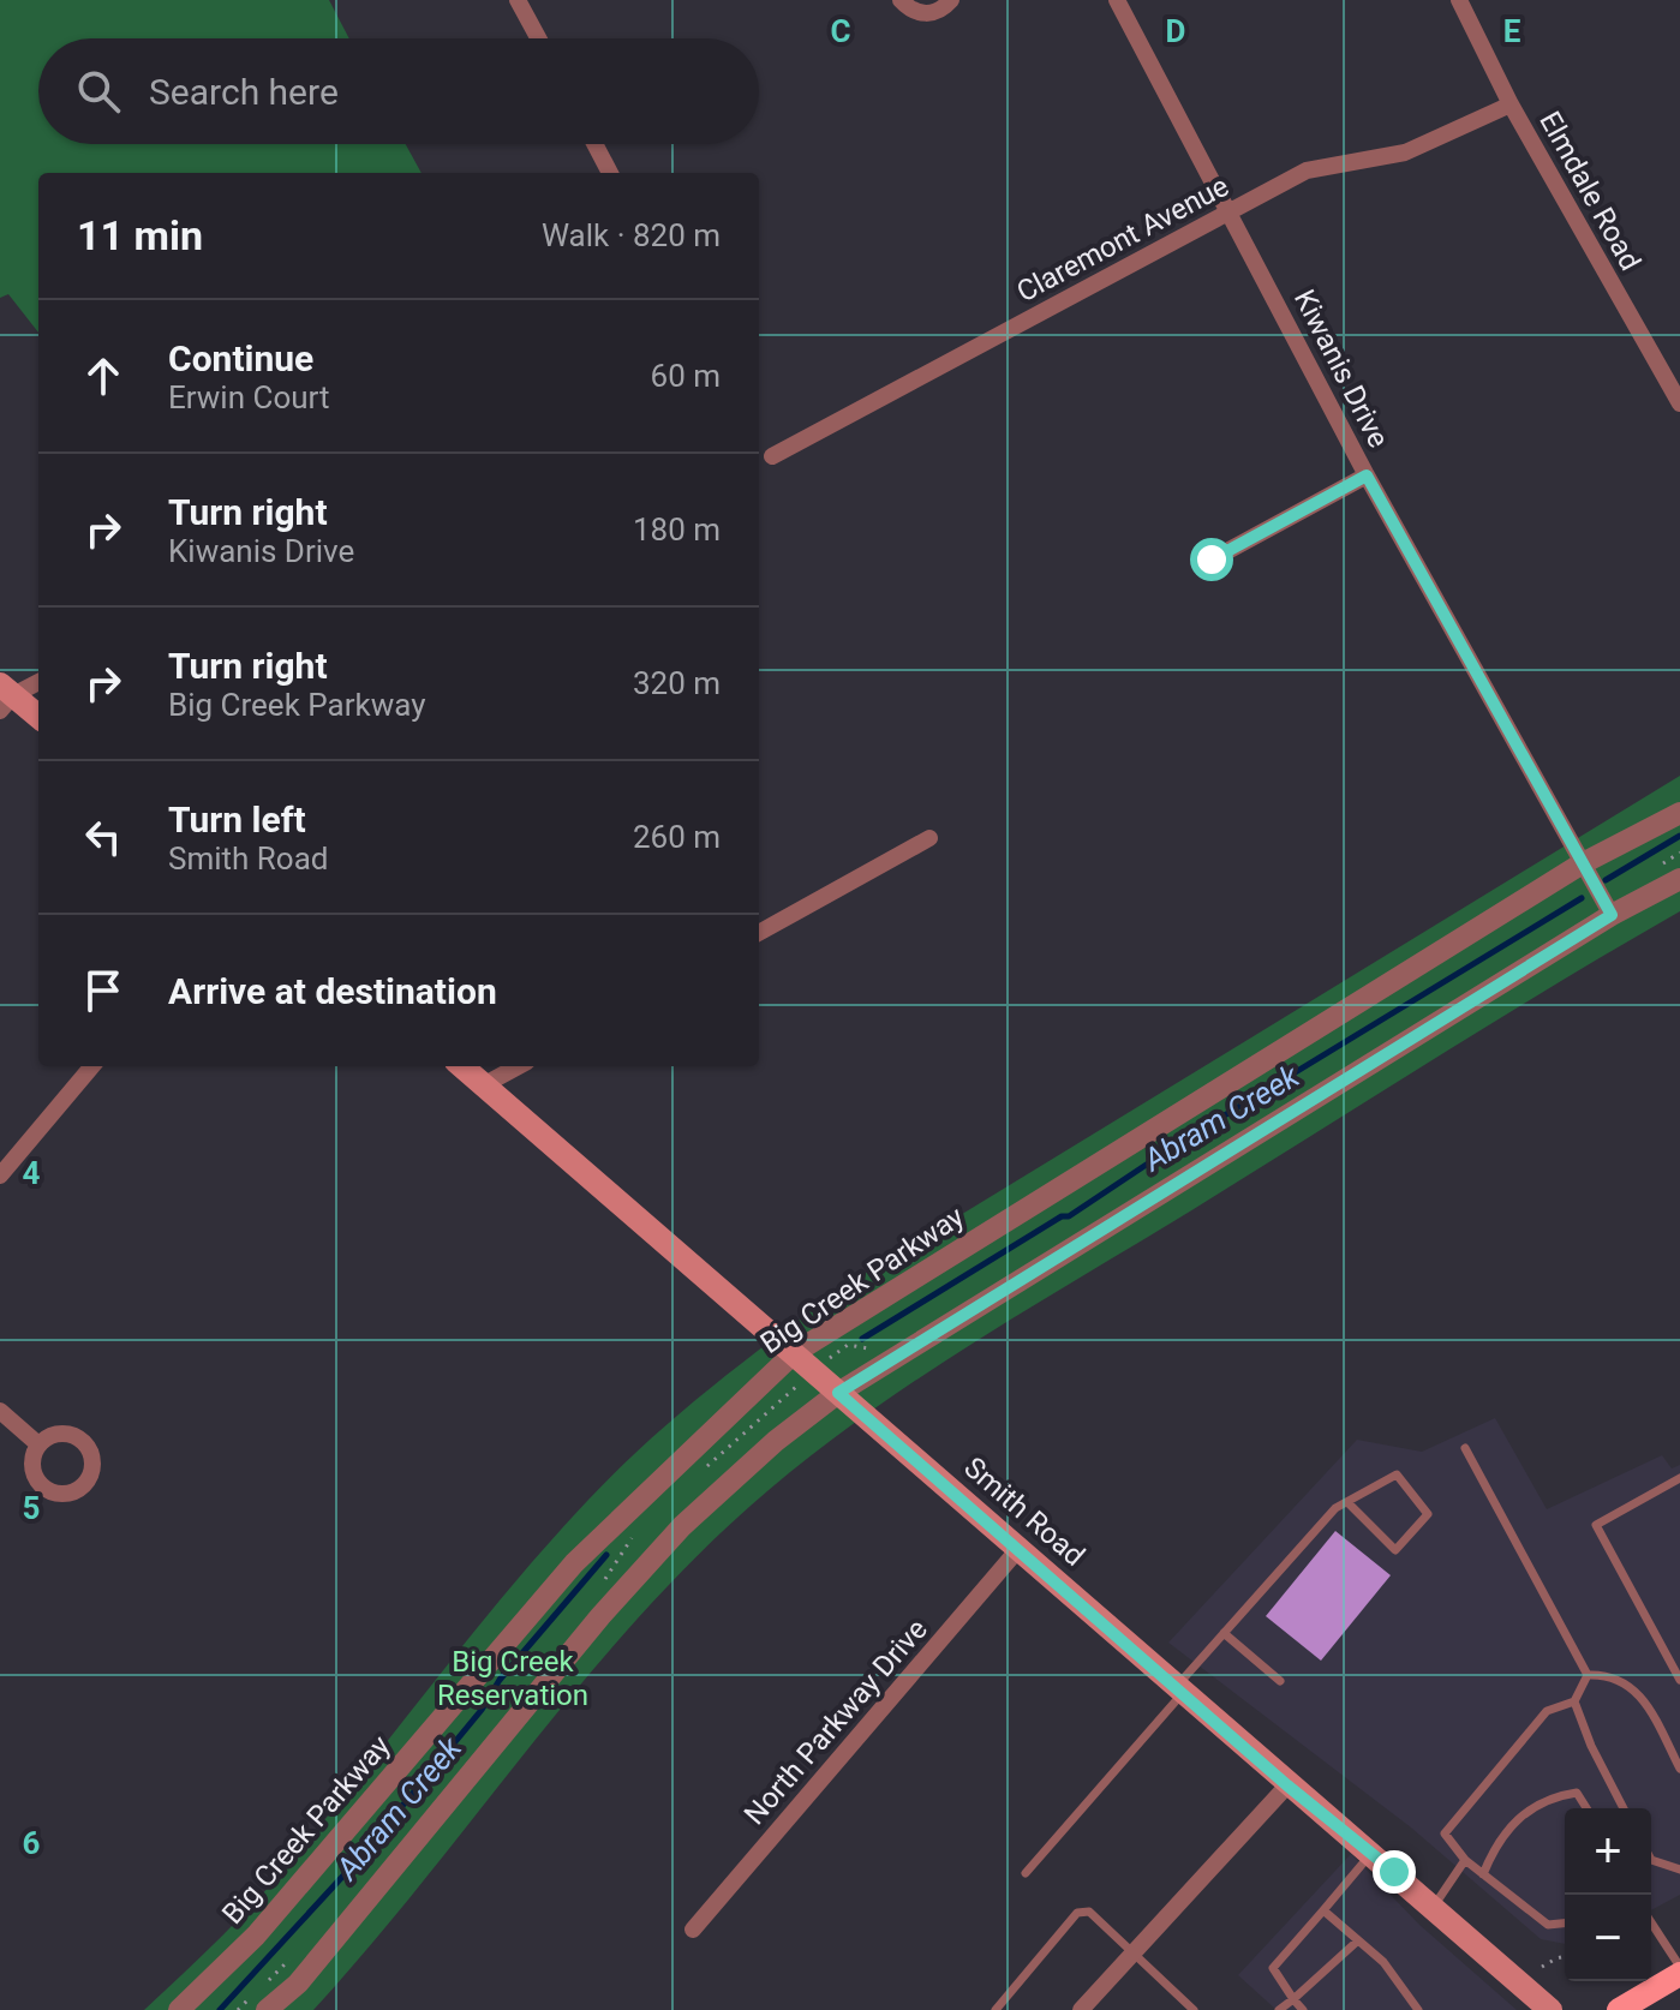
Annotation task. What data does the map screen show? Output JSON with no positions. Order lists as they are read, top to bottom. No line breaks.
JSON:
{"streets":{"main road":["Smith Road"],"street":["Elmdale Road","Claremont Avenue","Kiwanis Drive","Big Creek Parkway","North Parkway Drive"]},"crossings":[["Elmdale Road","Claremont Avenue"],["Claremont Avenue","Kiwanis Drive"],["Kiwanis Drive","Big Creek Parkway"],["Big Creek Parkway","Smith Road"],["Smith Road","North Parkway Drive"]],"water":["Abram Creek"],"parks":["Big Creek Reservation"],"page":{"search":"Search here","heading":["11 min","Walk · 820 m"],"list":[["Continue","Erwin Court","60 m"],["Turn right","Kiwanis Drive","180 m"],["Turn right","Big Creek Parkway","320 m"],["Turn left","Smith Road","260 m"],"Arrive at destination"],"map_buttons":["+","−"]},"grid":{"columns":["C","D","E"],"rows":["4","5","6"]}}
